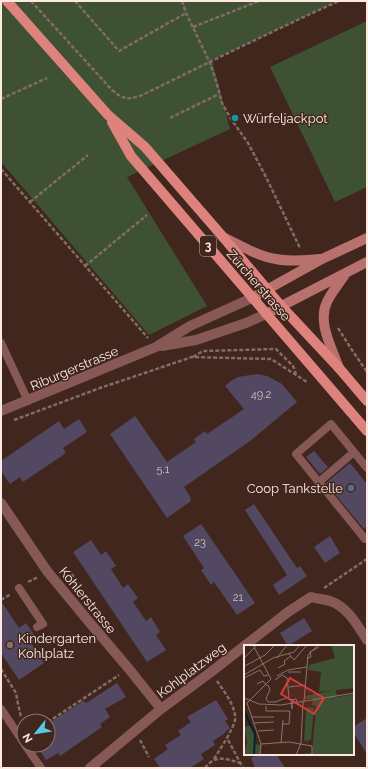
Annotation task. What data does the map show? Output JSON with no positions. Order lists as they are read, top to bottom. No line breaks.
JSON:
{"streets":{"main road":["3","Zürcherstrasse","Riburgerstrasse"],"street":["Köhlerstrasse","Kohlplatzweg"]},"crossings":[["Zürcherstrasse","Riburgerstrasse"],["Köhlerstrasse","Kohlplatzweg"]],"places":["Würfeljackpot","Coop Tankstelle","Kindergarten Kohlplatz"],"house_numbers":["49.2","5.1","23","21"],"north":"bottom left"}
